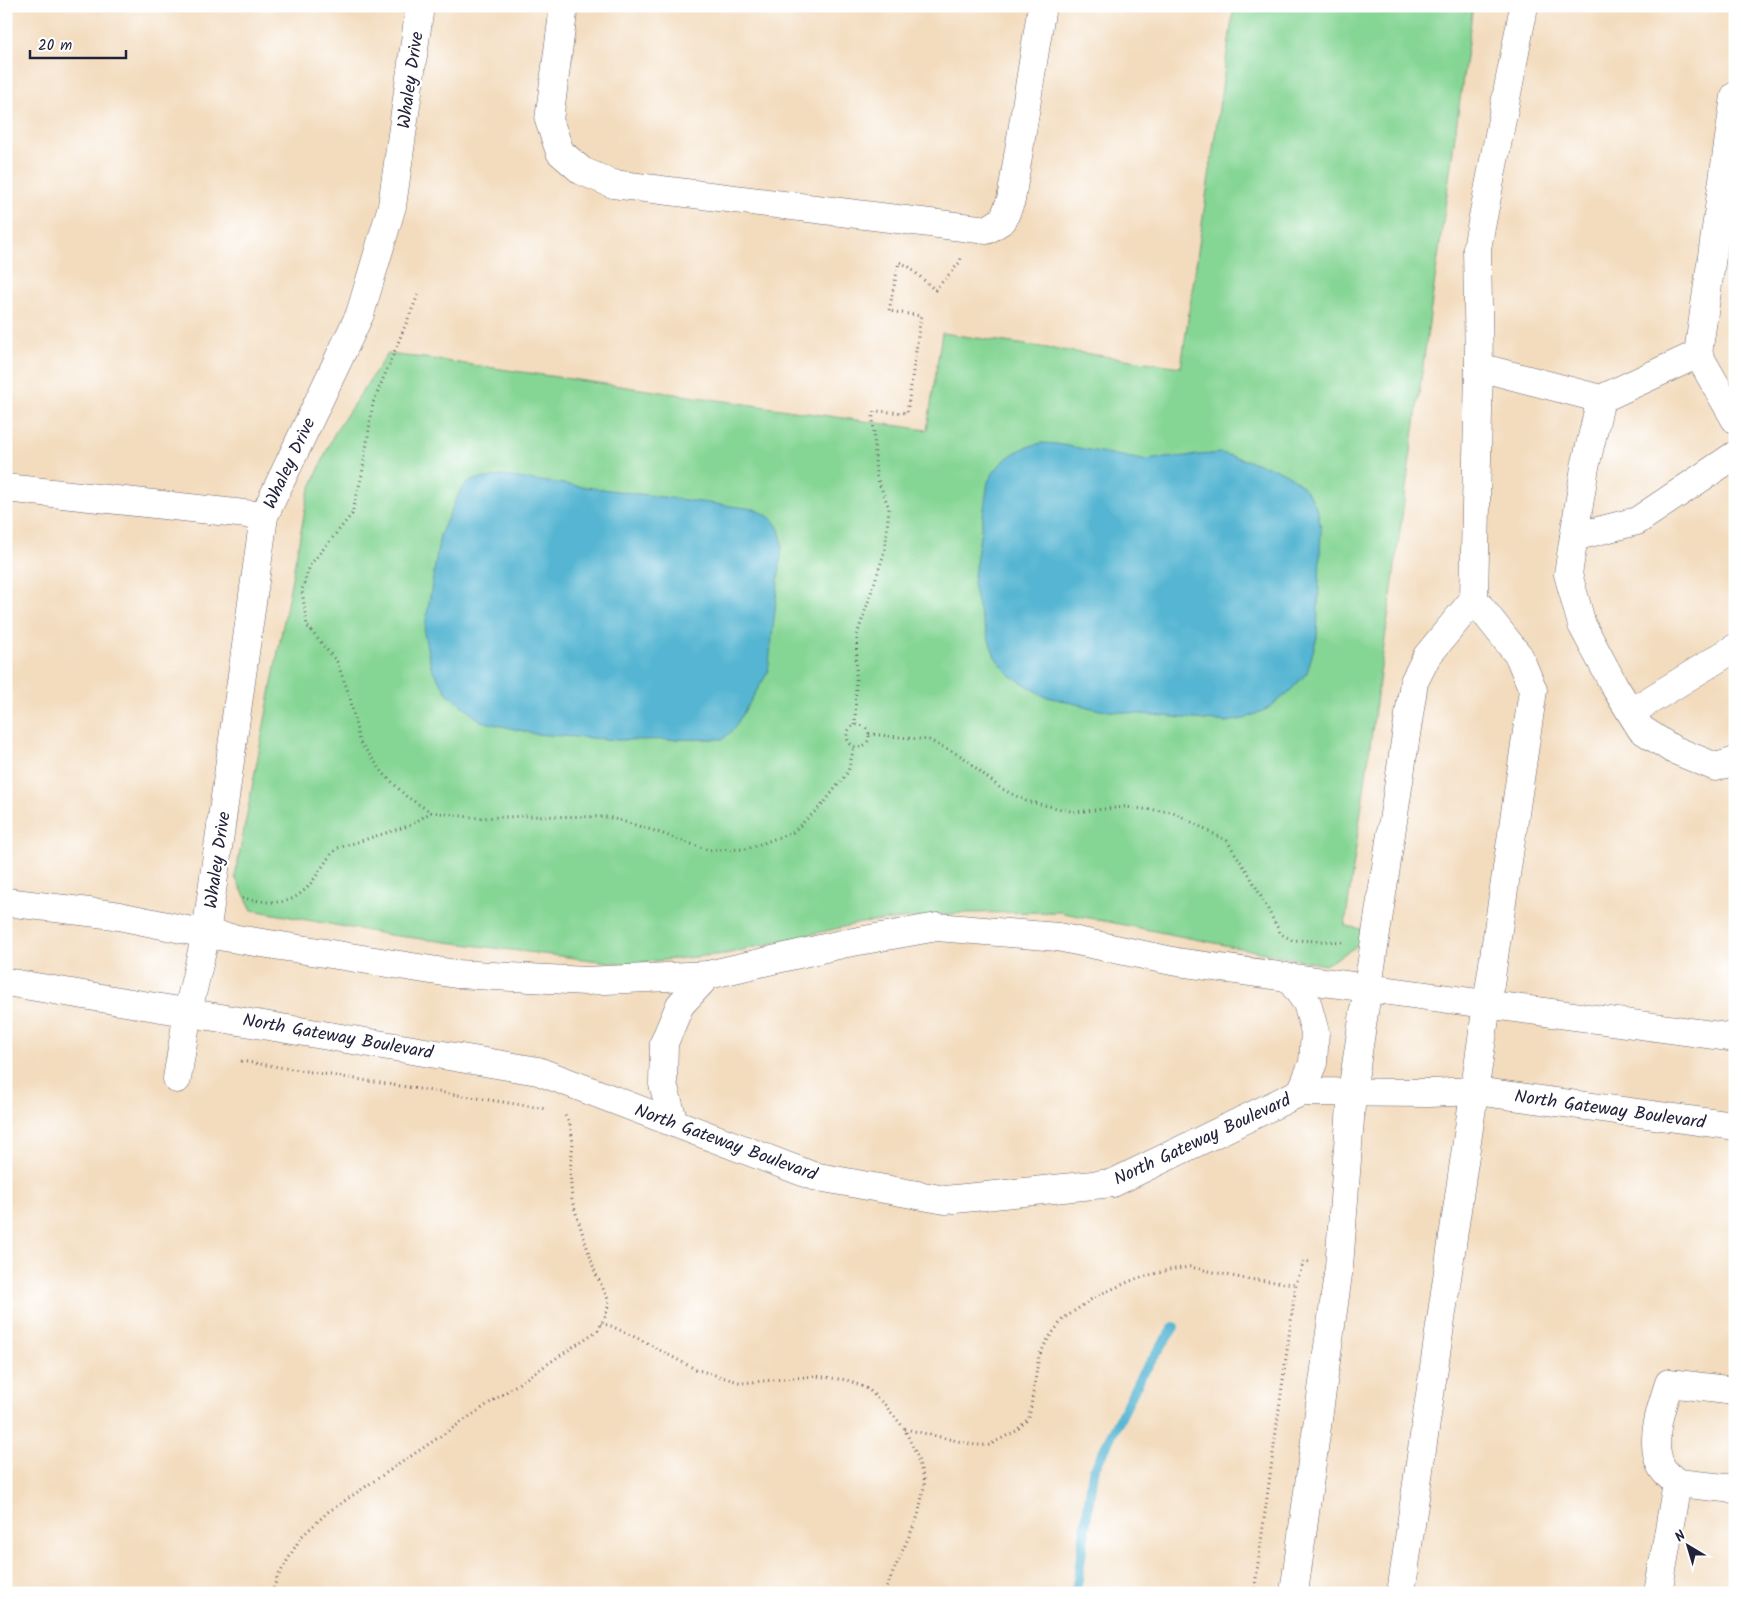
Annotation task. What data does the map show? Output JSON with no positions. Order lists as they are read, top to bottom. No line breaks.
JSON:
{"streets":{"main road":["Whaley Drive","North Gateway Boulevard"]},"crossings":[["Whaley Drive","North Gateway Boulevard"]],"scale_bar":"20 m","north":"top left"}
